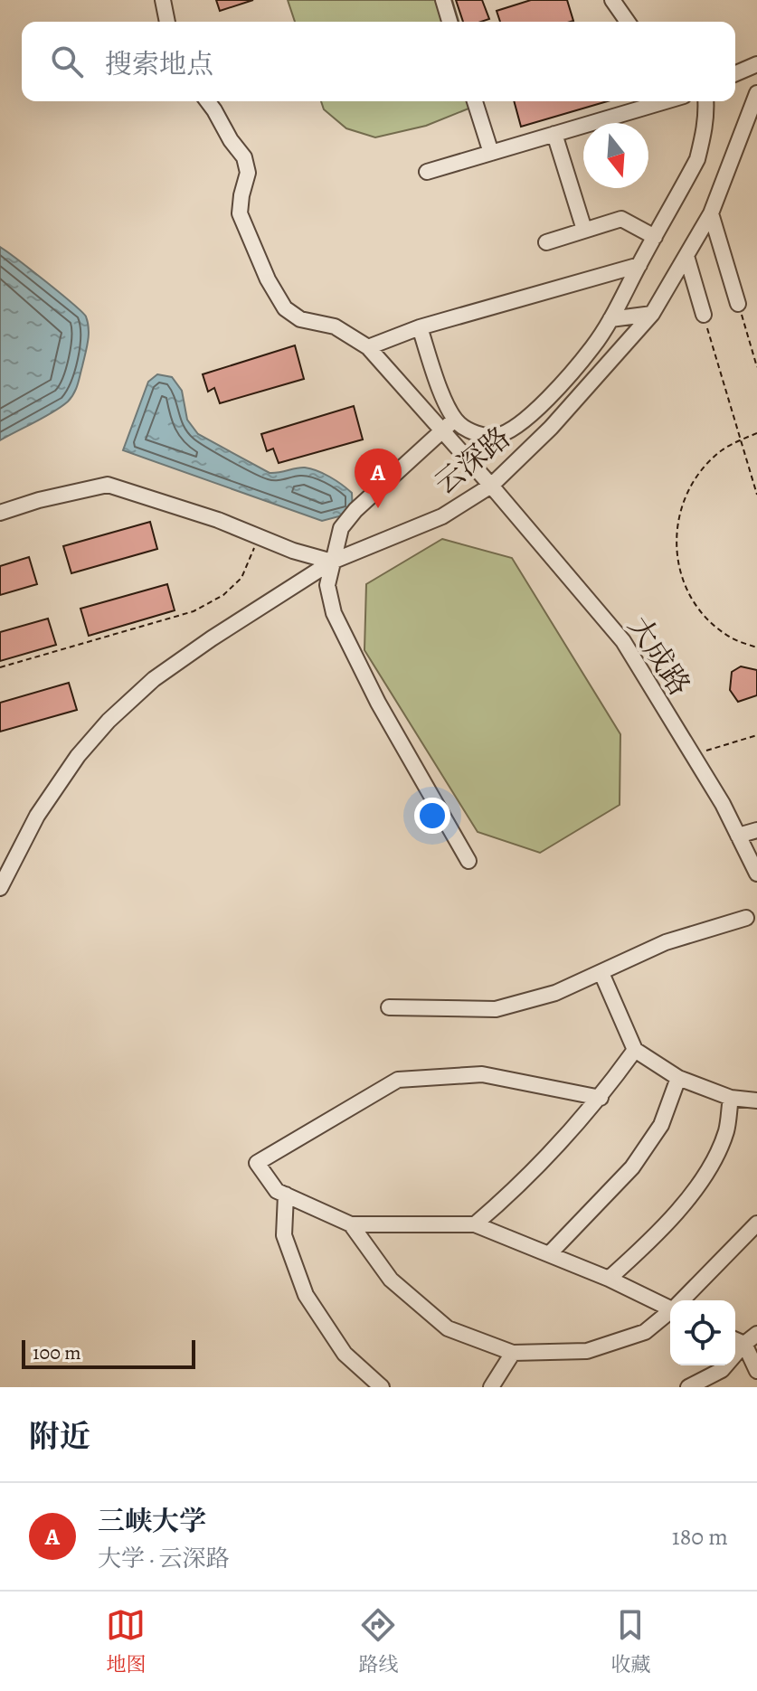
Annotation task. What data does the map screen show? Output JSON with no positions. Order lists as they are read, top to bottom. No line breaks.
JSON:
{"streets":{"street":["云深路","大成路"]},"crossings":[["云深路","大成路"]],"scale_bar":"100 m","north":"bottom","page":{"search":"搜索地点","pins":"A","scale":"100 m","heading":"附近","list":[{"mark":"A","name":"三峡大学","note":"大学 · 云深路","value":"180 m"}],"nav":["地图","路线","收藏"]}}
